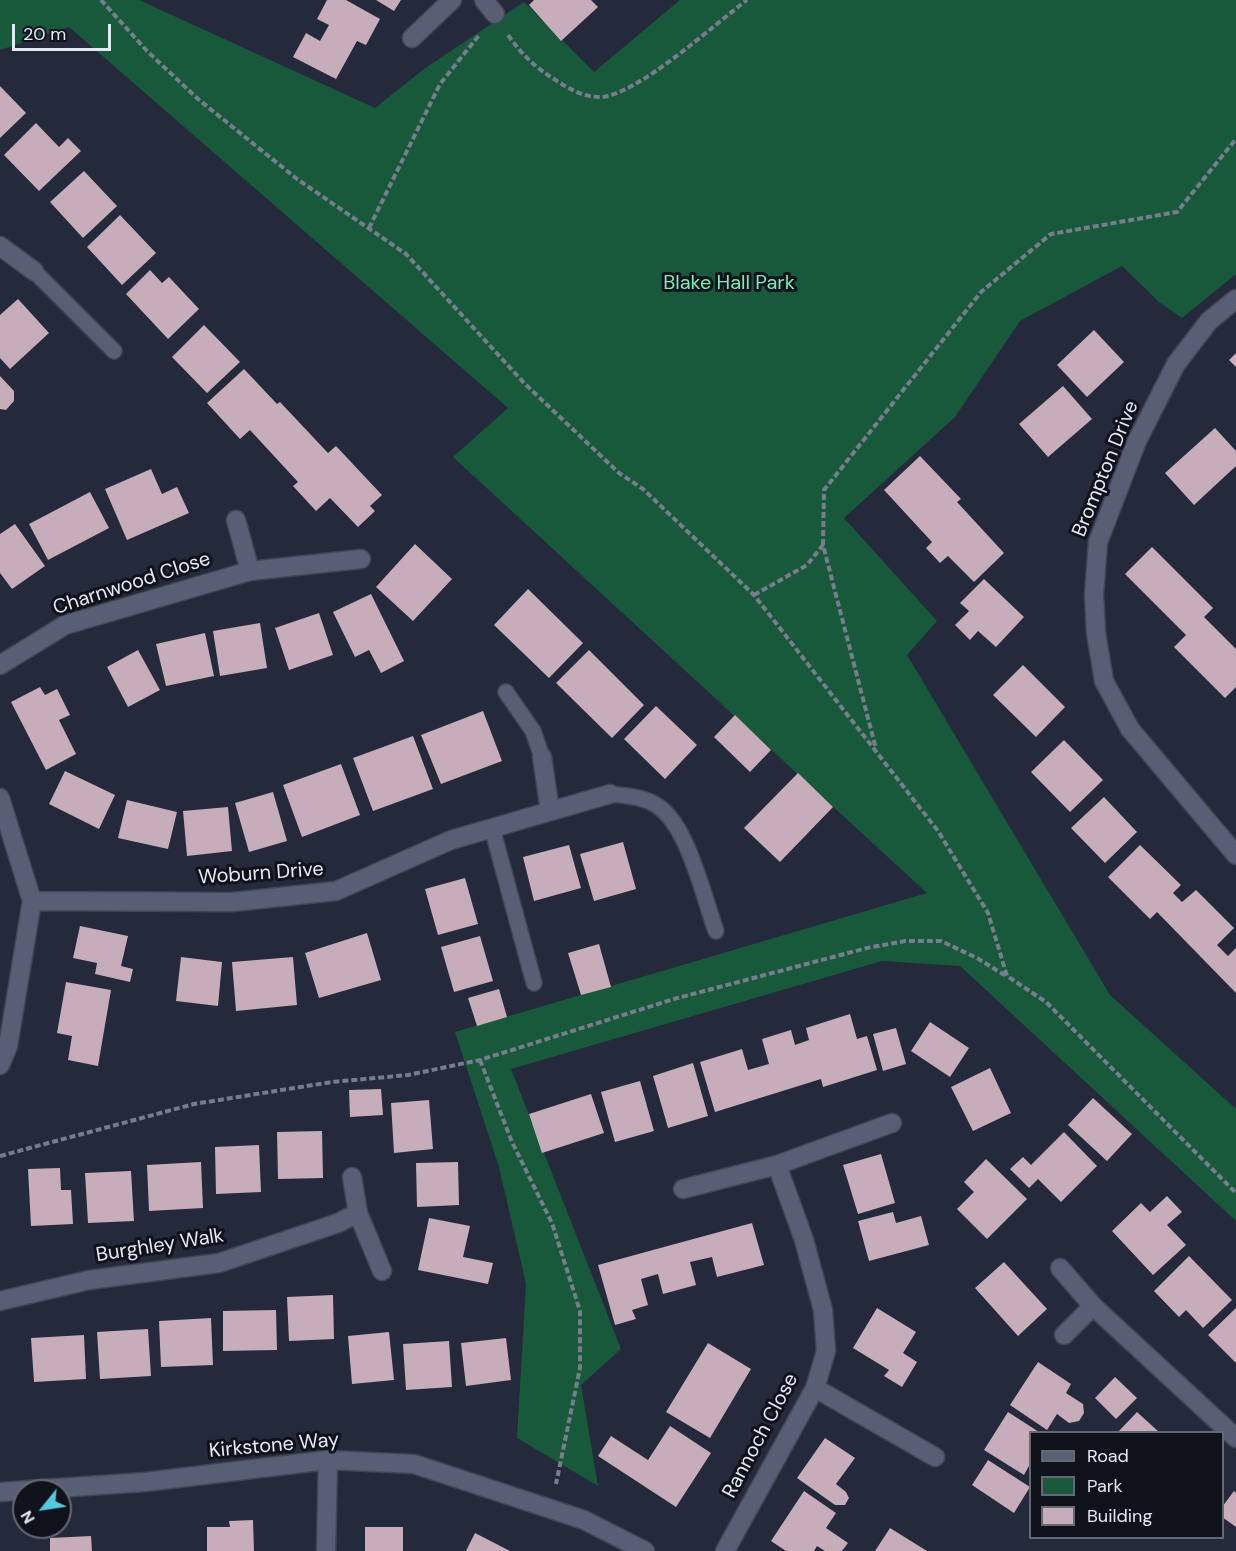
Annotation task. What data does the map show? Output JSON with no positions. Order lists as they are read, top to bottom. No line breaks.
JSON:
{"streets":{"street":["Brompton Drive","Charnwood Close","Woburn Drive","Burghley Walk","Rannoch Close","Kirkstone Way"]},"parks":["Blake Hall Park"],"legend":["Road","Park","Building"],"scale_bar":"20 m","north":"bottom left"}
